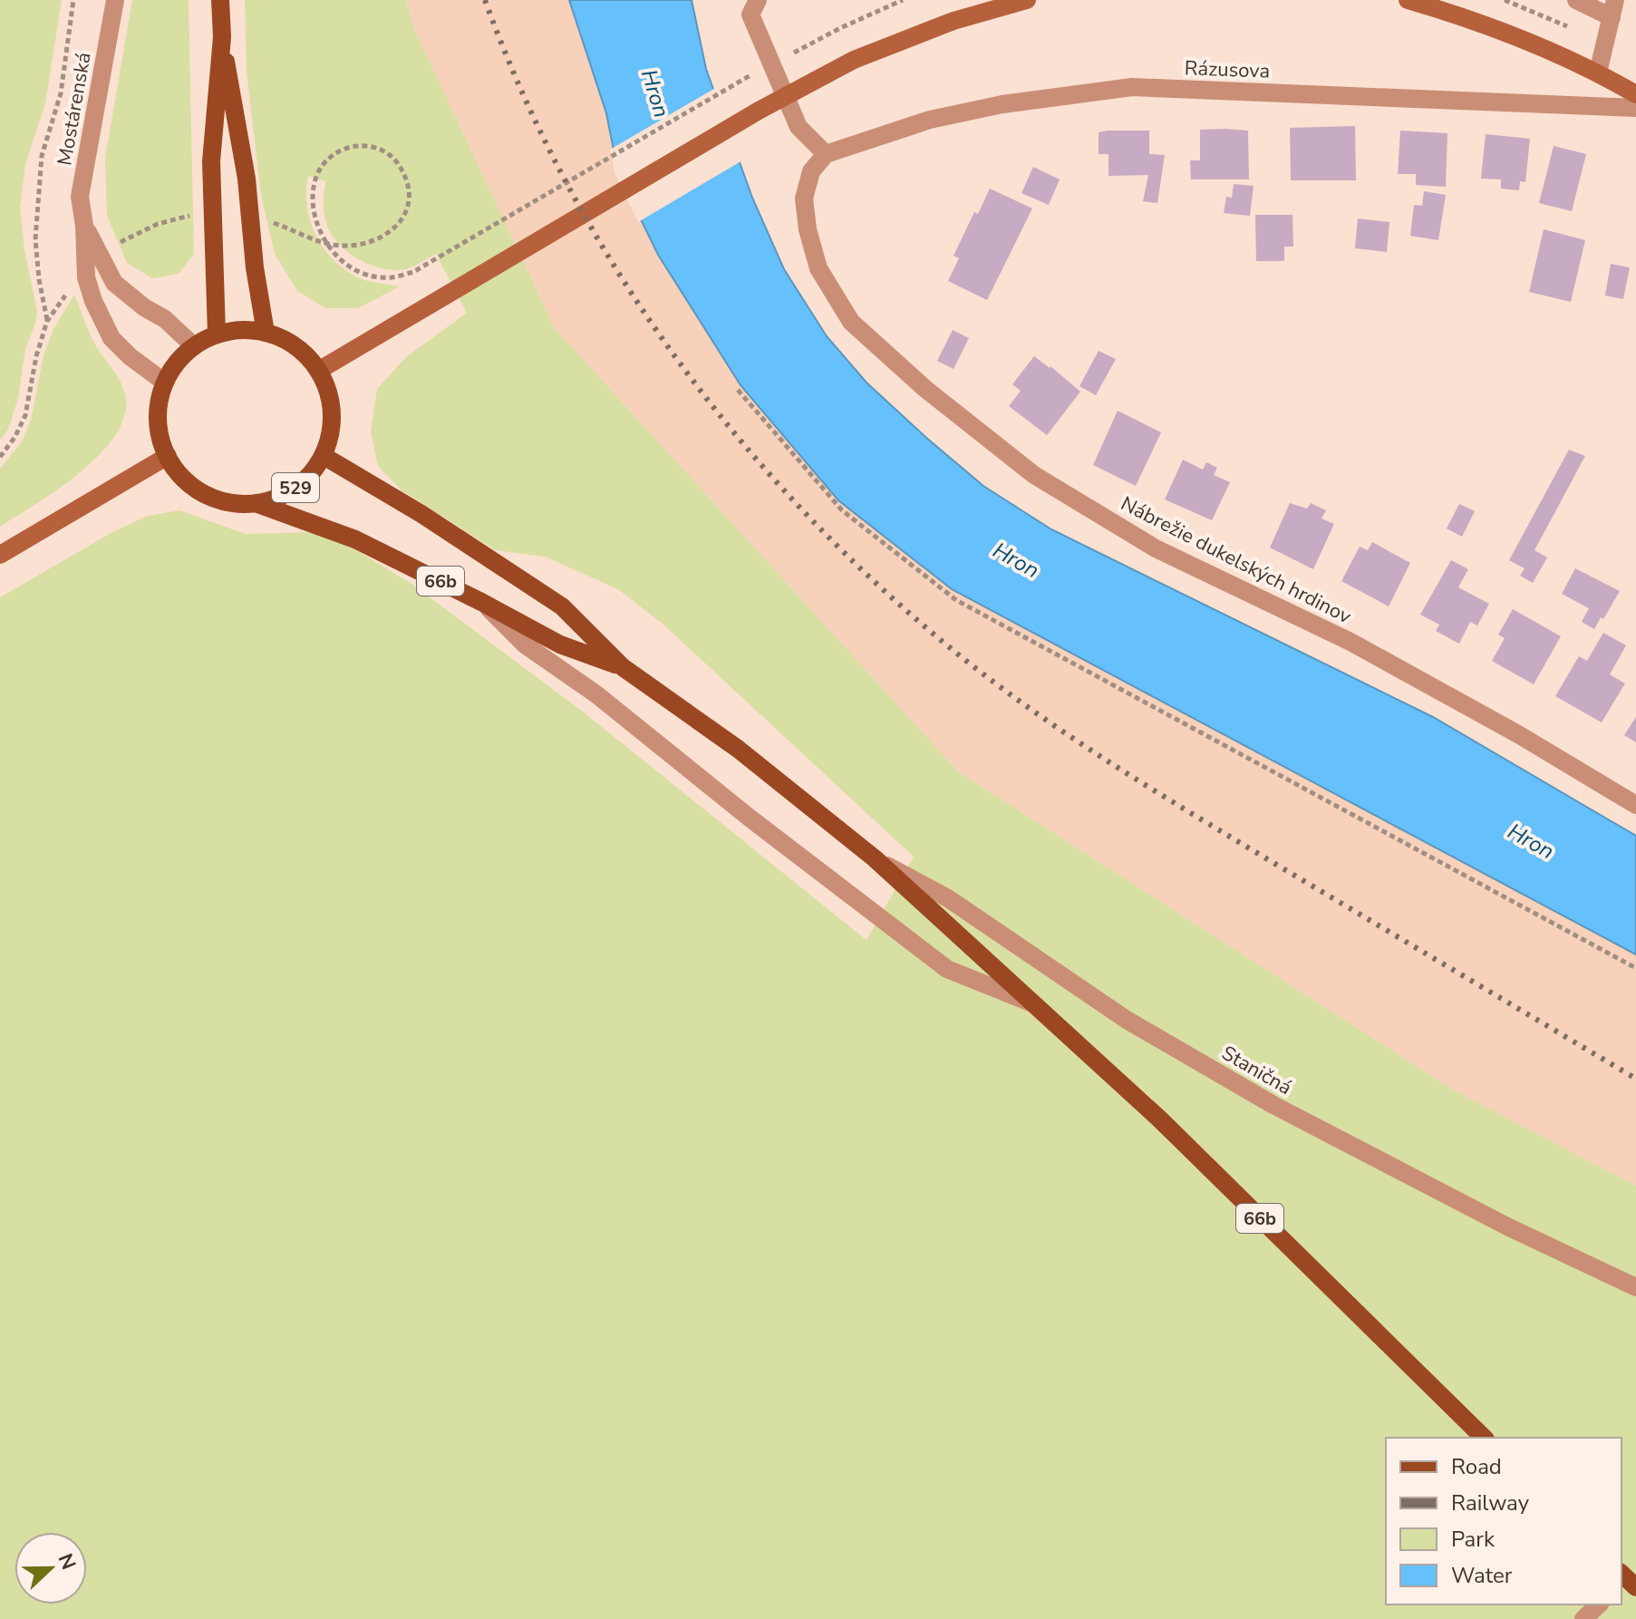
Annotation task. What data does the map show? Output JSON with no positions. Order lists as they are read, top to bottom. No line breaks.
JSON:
{"streets":{"main road":["529","66b"],"street":["Rázusova","Mostárenská","Nábrežie dukelských hrdinov","Staničná"]},"crossings":[["Rázusova","Nábrežie dukelských hrdinov"],["Mostárenská","529"],["Mostárenská","66b"],["529","66b"],["66b","Staničná"]],"water":["Hron"],"legend":["Road","Railway","Park","Water"],"north":"right"}
